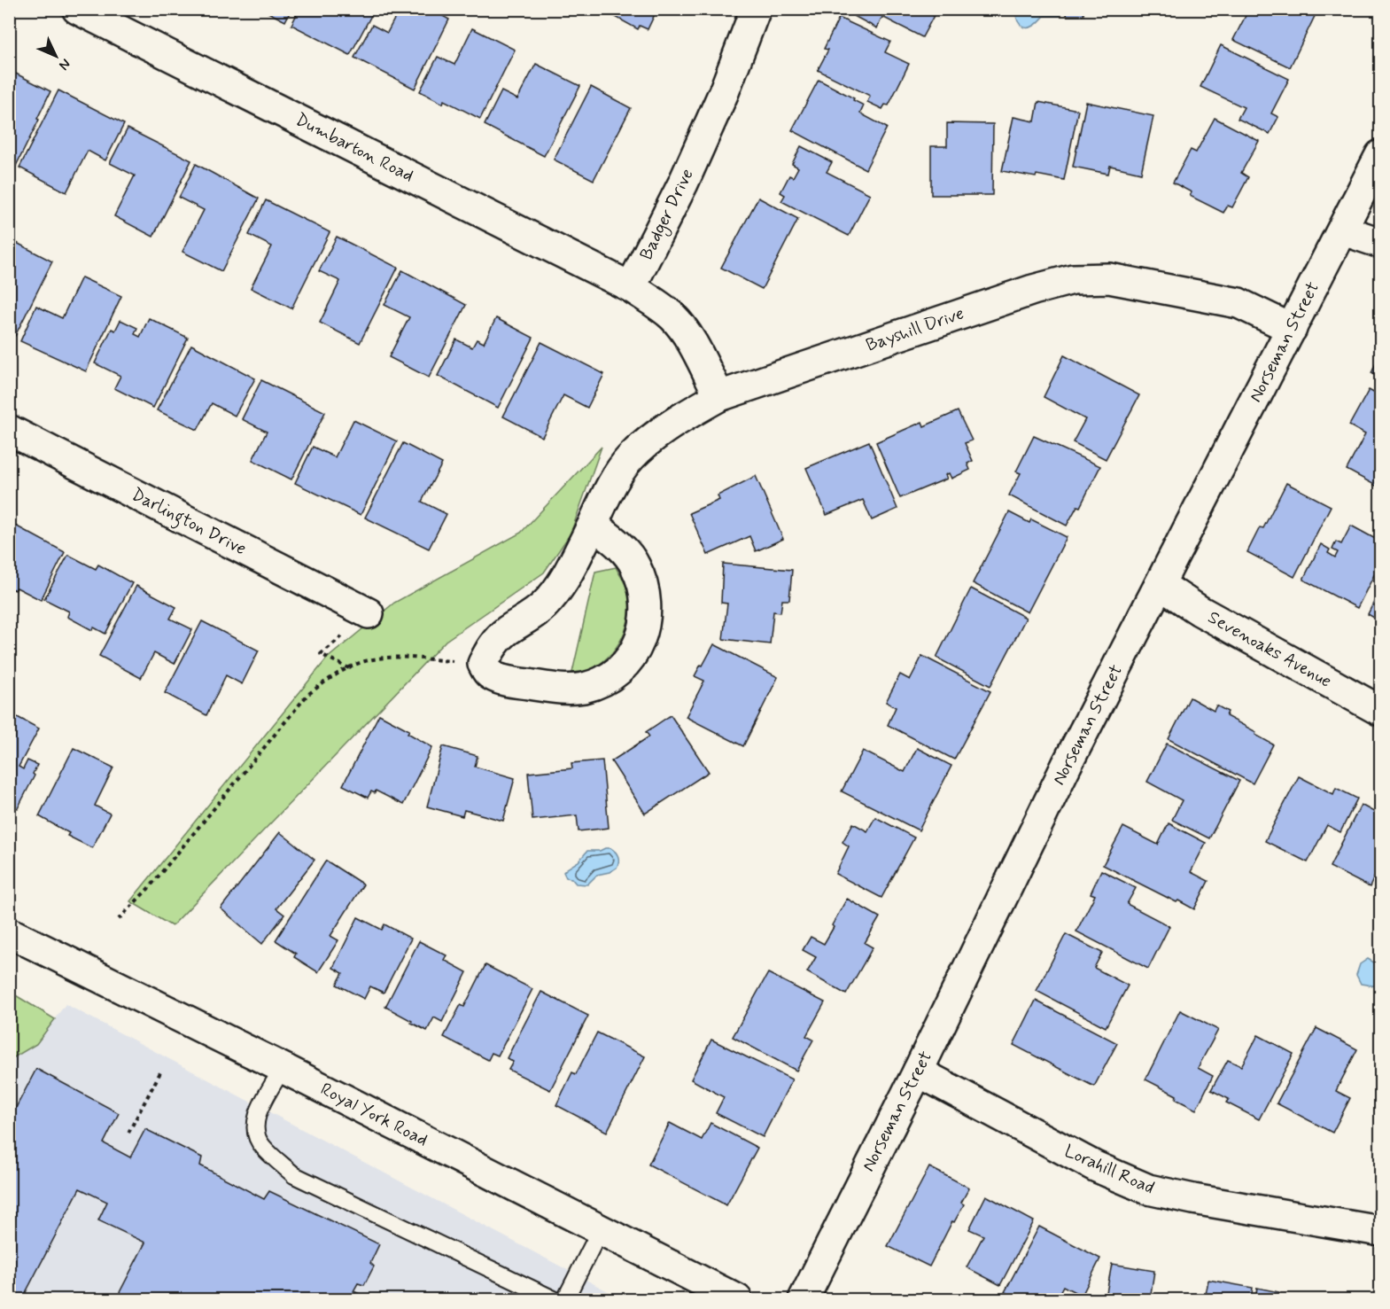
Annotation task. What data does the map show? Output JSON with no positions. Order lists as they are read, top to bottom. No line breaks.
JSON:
{"streets":{"street":["Dumbarton Road","Badger Drive","Bayshill Drive","Norseman Street","Darlington Drive","Sevenoaks Avenue","Royal York Road","Lorahill Road"]},"crossings":[["Dumbarton Road","Badger Drive"],["Bayshill Drive","Norseman Street"],["Norseman Street","Sevenoaks Avenue"],["Norseman Street","Lorahill Road"]],"north":"bottom right"}
